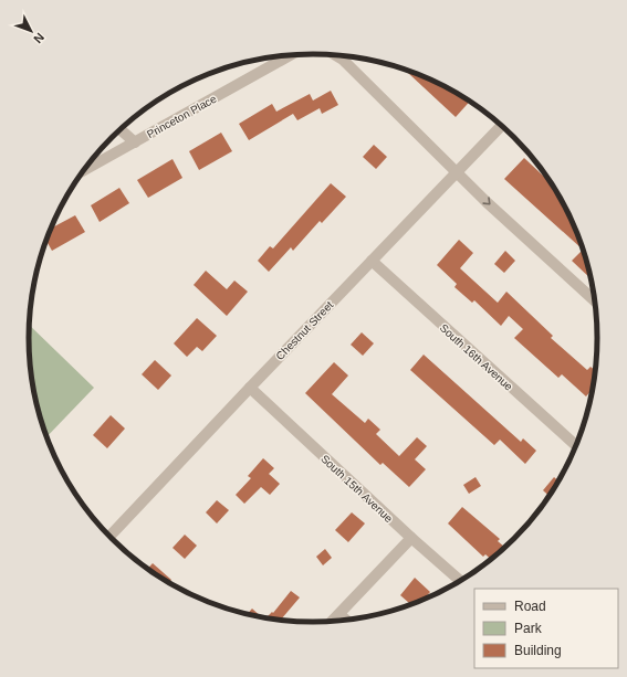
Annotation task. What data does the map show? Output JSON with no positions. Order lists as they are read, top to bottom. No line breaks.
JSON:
{"streets":{"street":["Princeton Place","Chestnut Street","South 16th Avenue","South 15th Avenue"]},"crossings":[["Chestnut Street","South 16th Avenue"],["Chestnut Street","South 15th Avenue"]],"legend":["Road","Park","Building"],"north":"bottom right"}
